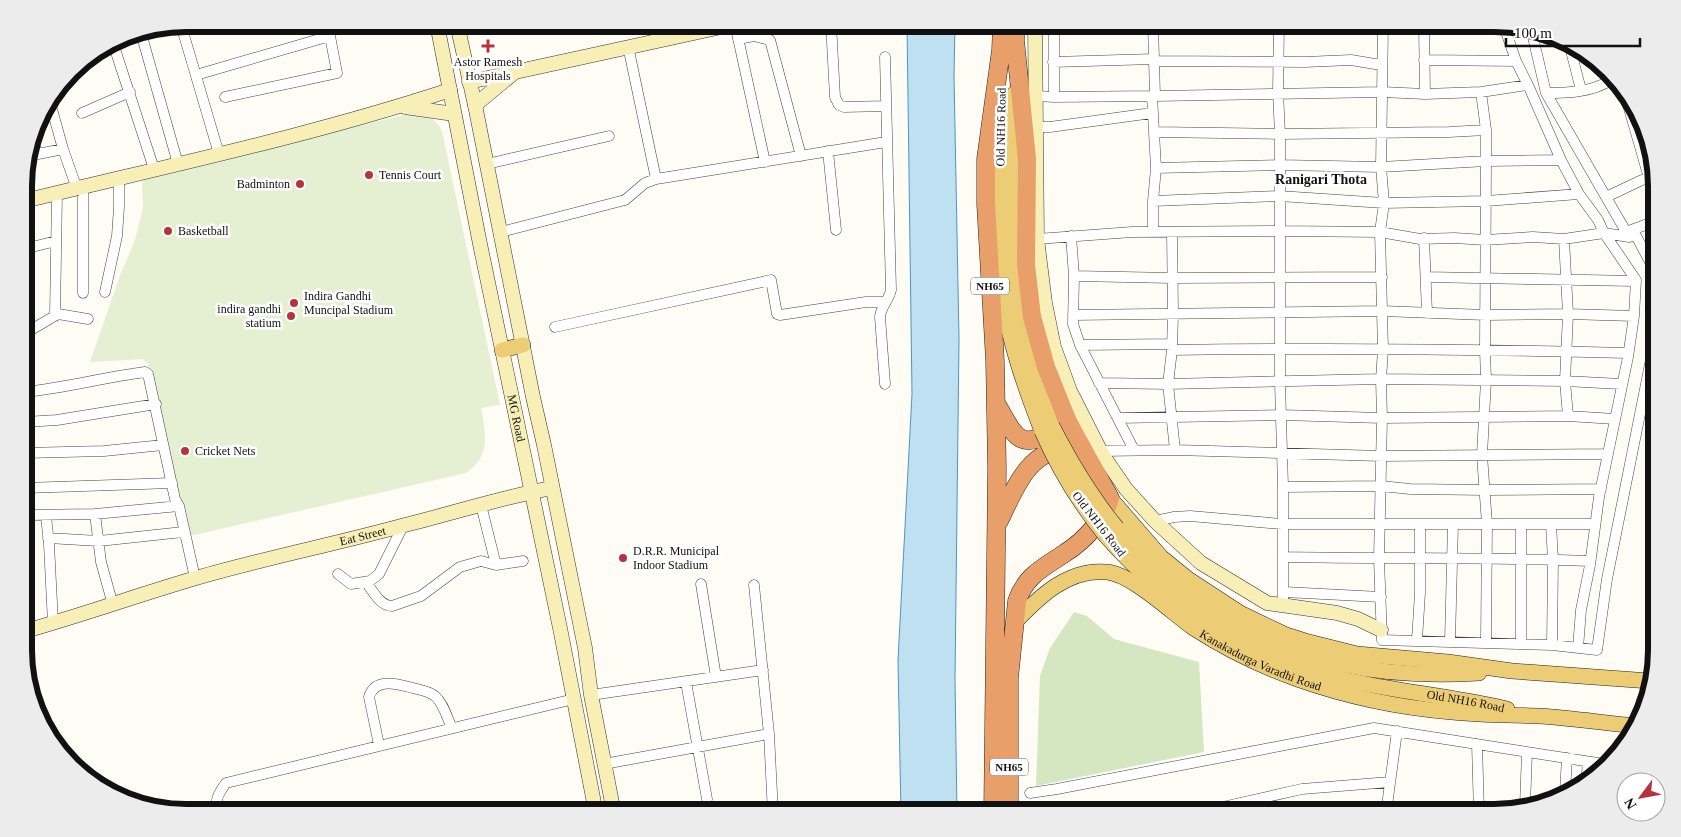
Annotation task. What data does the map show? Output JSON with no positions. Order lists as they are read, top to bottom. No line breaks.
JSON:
{"streets":{"highway":["NH65"],"main road":["Old NH16 Road","Kanakadurga Varadhi Road"],"street":["MG Road","Eat Street"]},"crossings":[["Old NH16 Road","NH65"],["Old NH16 Road","Kanakadurga Varadhi Road"],["NH65","Kanakadurga Varadhi Road"],["MG Road","Eat Street"]],"districts":["Ranigari Thota"],"places":{"health":["Astor Ramesh Hospitals"],"other":["Tennis Court","Badminton","Basketball","Indira Gandhi Muncipal Stadium","indira gandhi statium","Cricket Nets","D.R.R. Municipal Indoor Stadium"]},"scale_bar":"100 m","north":"bottom left"}
